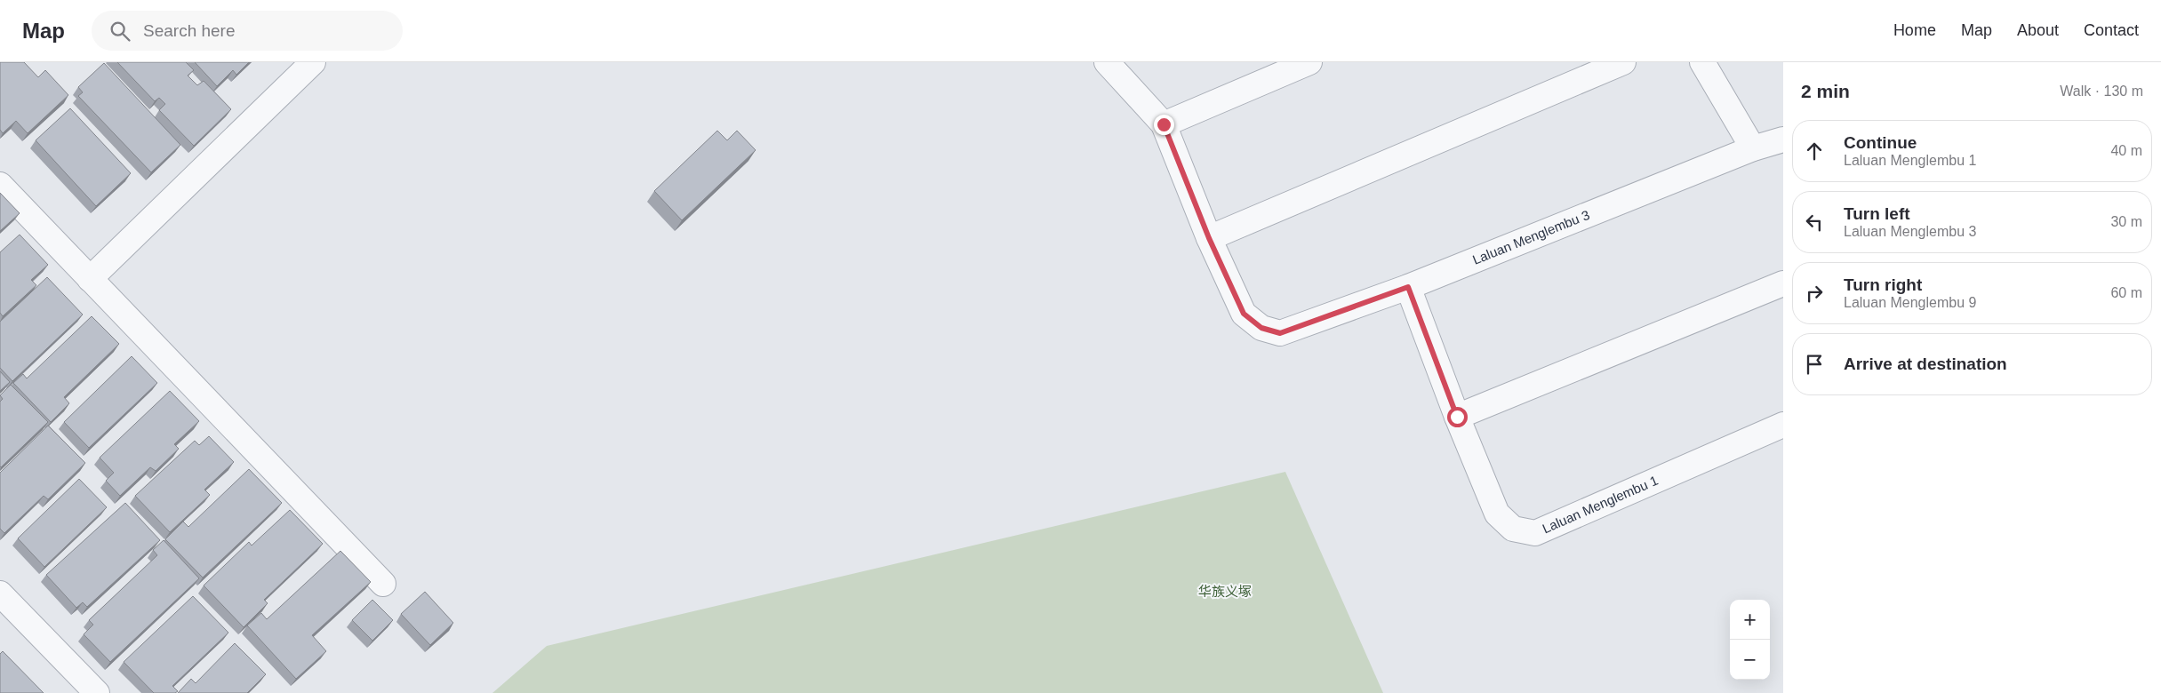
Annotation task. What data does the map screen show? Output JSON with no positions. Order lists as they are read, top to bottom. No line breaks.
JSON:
{"streets":{"street":["Laluan Menglembu 3","Laluan Menglembu 1"]},"crossings":[["Laluan Menglembu 3","Laluan Menglembu 1"]],"parks":["华族义塚"],"page":{"header":"Map","search":"Search here","nav":["Home","Map","About","Contact"],"heading":["2 min","Walk · 130 m"],"list":[["Continue","Laluan Menglembu 1","40 m"],["Turn left","Laluan Menglembu 3","30 m"],["Turn right","Laluan Menglembu 9","60 m"],"Arrive at destination"],"map_buttons":["+","−"]}}
